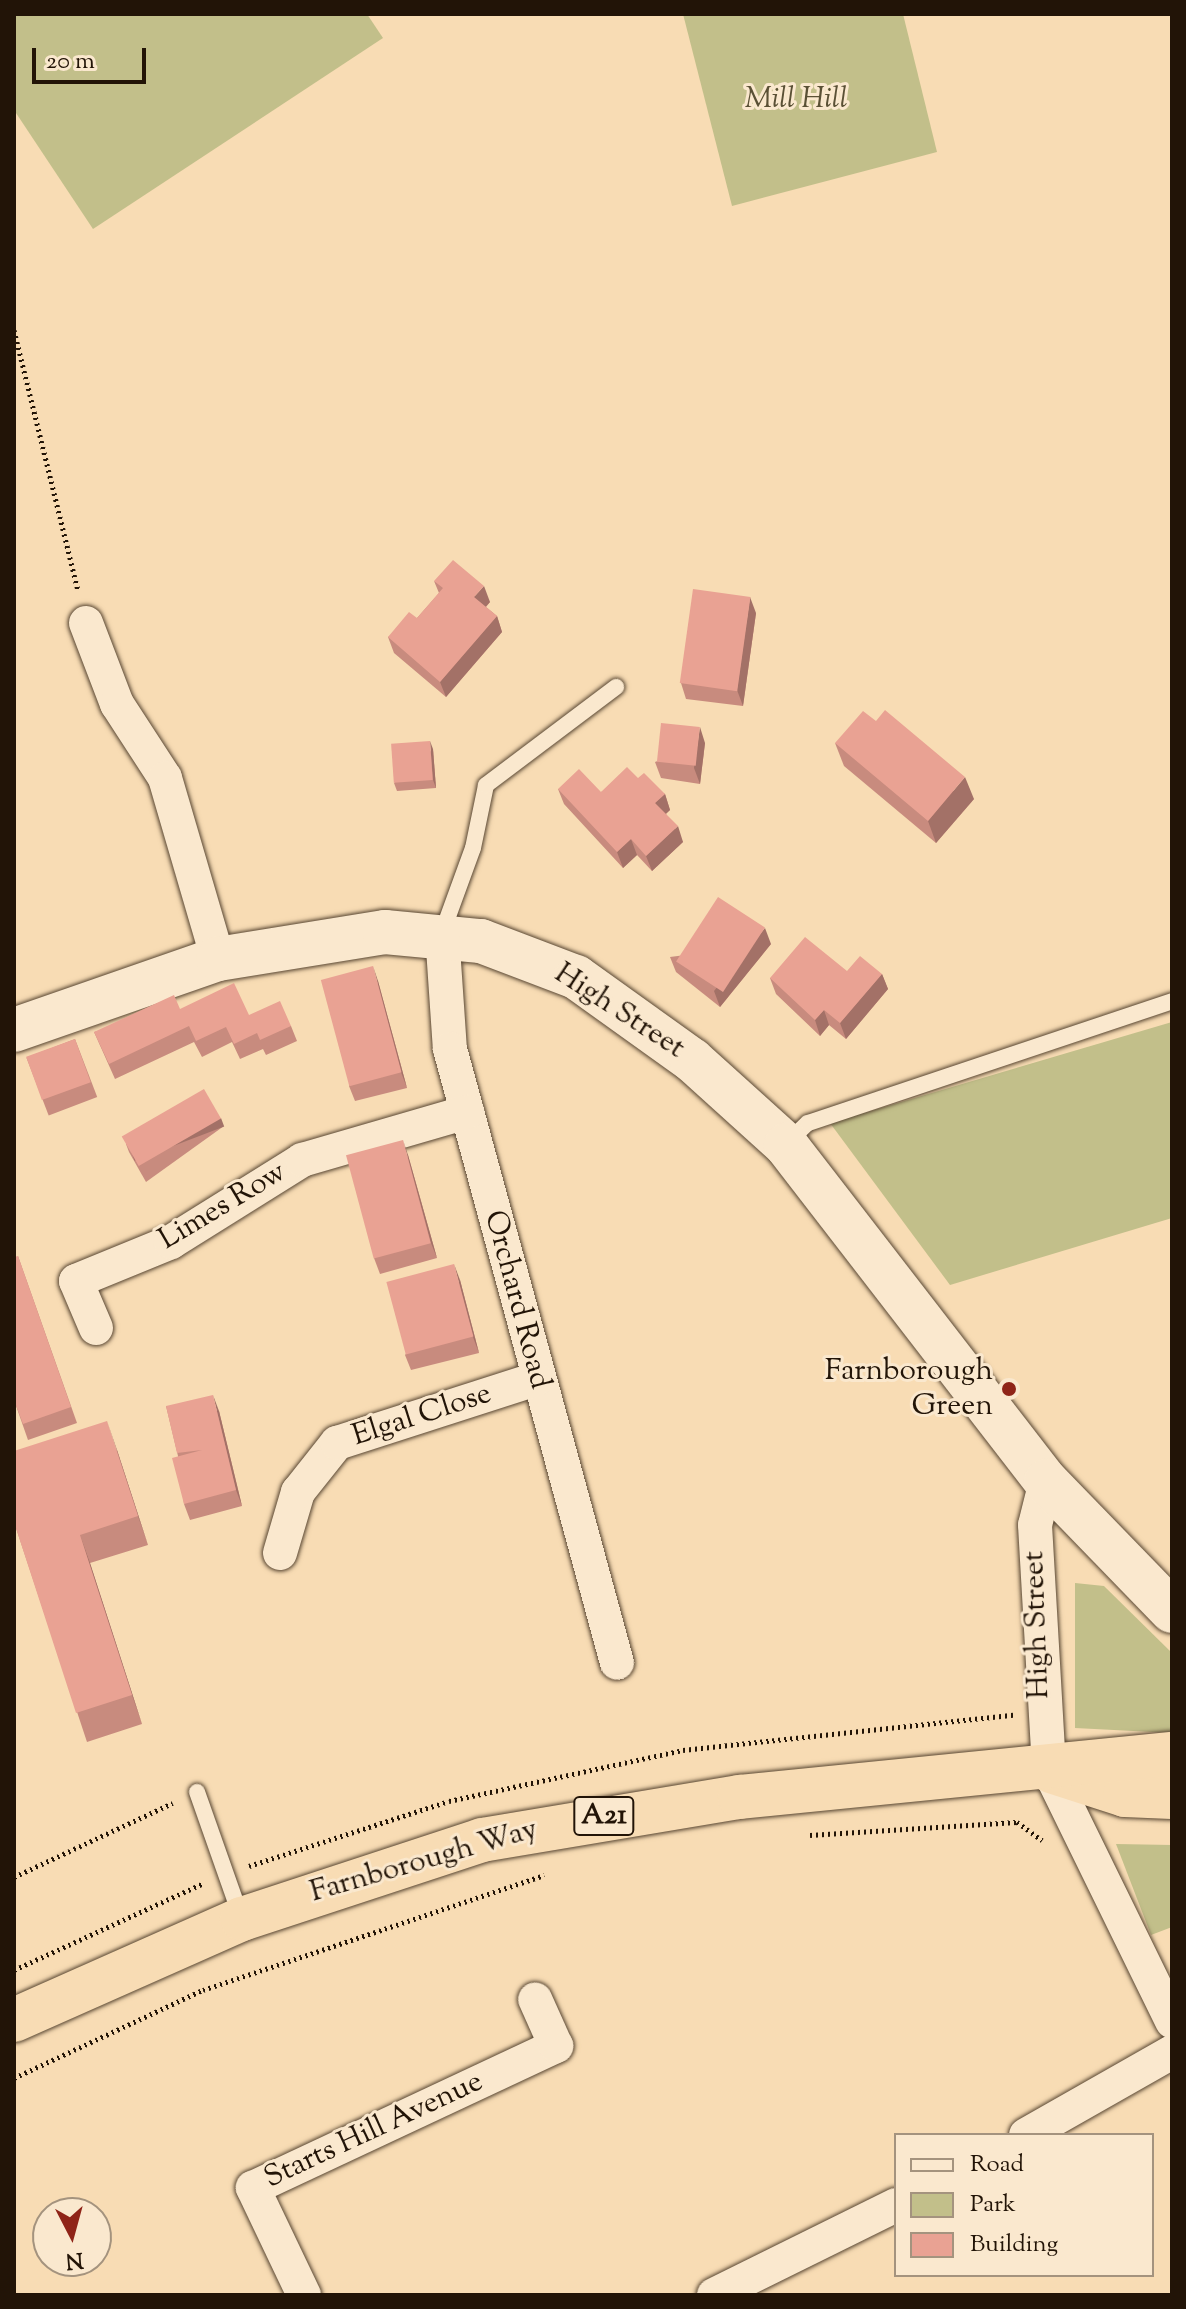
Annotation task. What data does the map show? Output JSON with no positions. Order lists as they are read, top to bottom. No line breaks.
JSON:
{"streets":{"highway":["A21","Farnborough Way"],"main road":["High Street"],"street":["Limes Row","Orchard Road","Elgal Close","Starts Hill Avenue"]},"crossings":[["High Street","Orchard Road"],["High Street","A21"],["High Street","Farnborough Way"],["Limes Row","Orchard Road"],["Orchard Road","Elgal Close"],["A21","Farnborough Way"]],"parks":["Mill Hill"],"places":["Farnborough Green"],"legend":["Road","Park","Building"],"scale_bar":"20 m","north":"bottom"}
